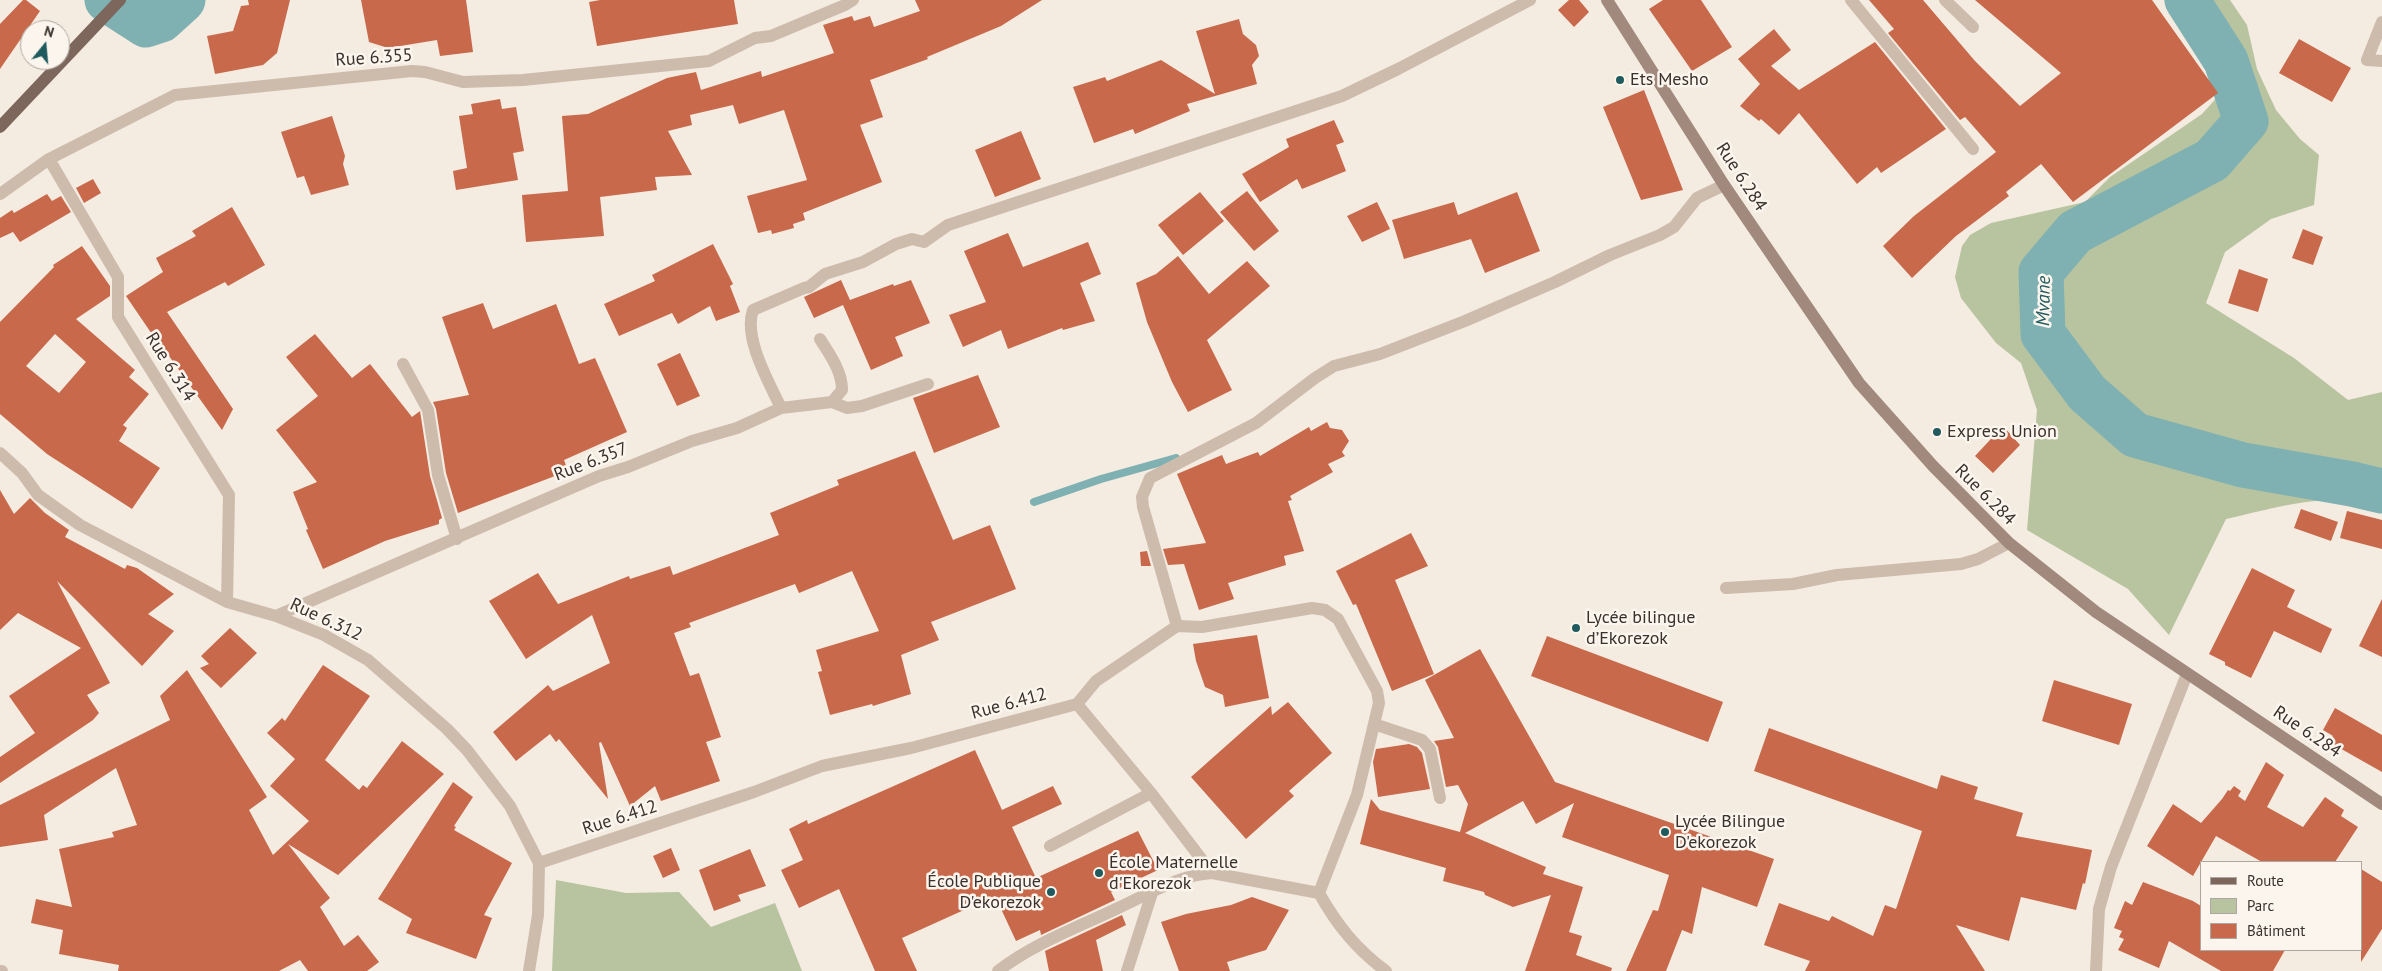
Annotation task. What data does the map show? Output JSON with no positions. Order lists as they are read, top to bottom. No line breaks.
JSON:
{"streets":{"street":["Rue 6.355","Rue 6.284","Rue 6.314","Rue 6.357","Rue 6.312","Rue 6.412"]},"crossings":[["Rue 6.355","Rue 6.314"],["Rue 6.314","Rue 6.312"],["Rue 6.357","Rue 6.312"],["Rue 6.312","Rue 6.412"]],"water":["Mvane"],"places":["Ets Mesho","Express Union","Lycée bilingue d’Ekorezok","Lycée Bilingue D'ekorezok","École Maternelle d'Ekorezok","École Publique D'ekorezok"],"legend":["Route","Parc","Bâtiment"],"north":"top"}
